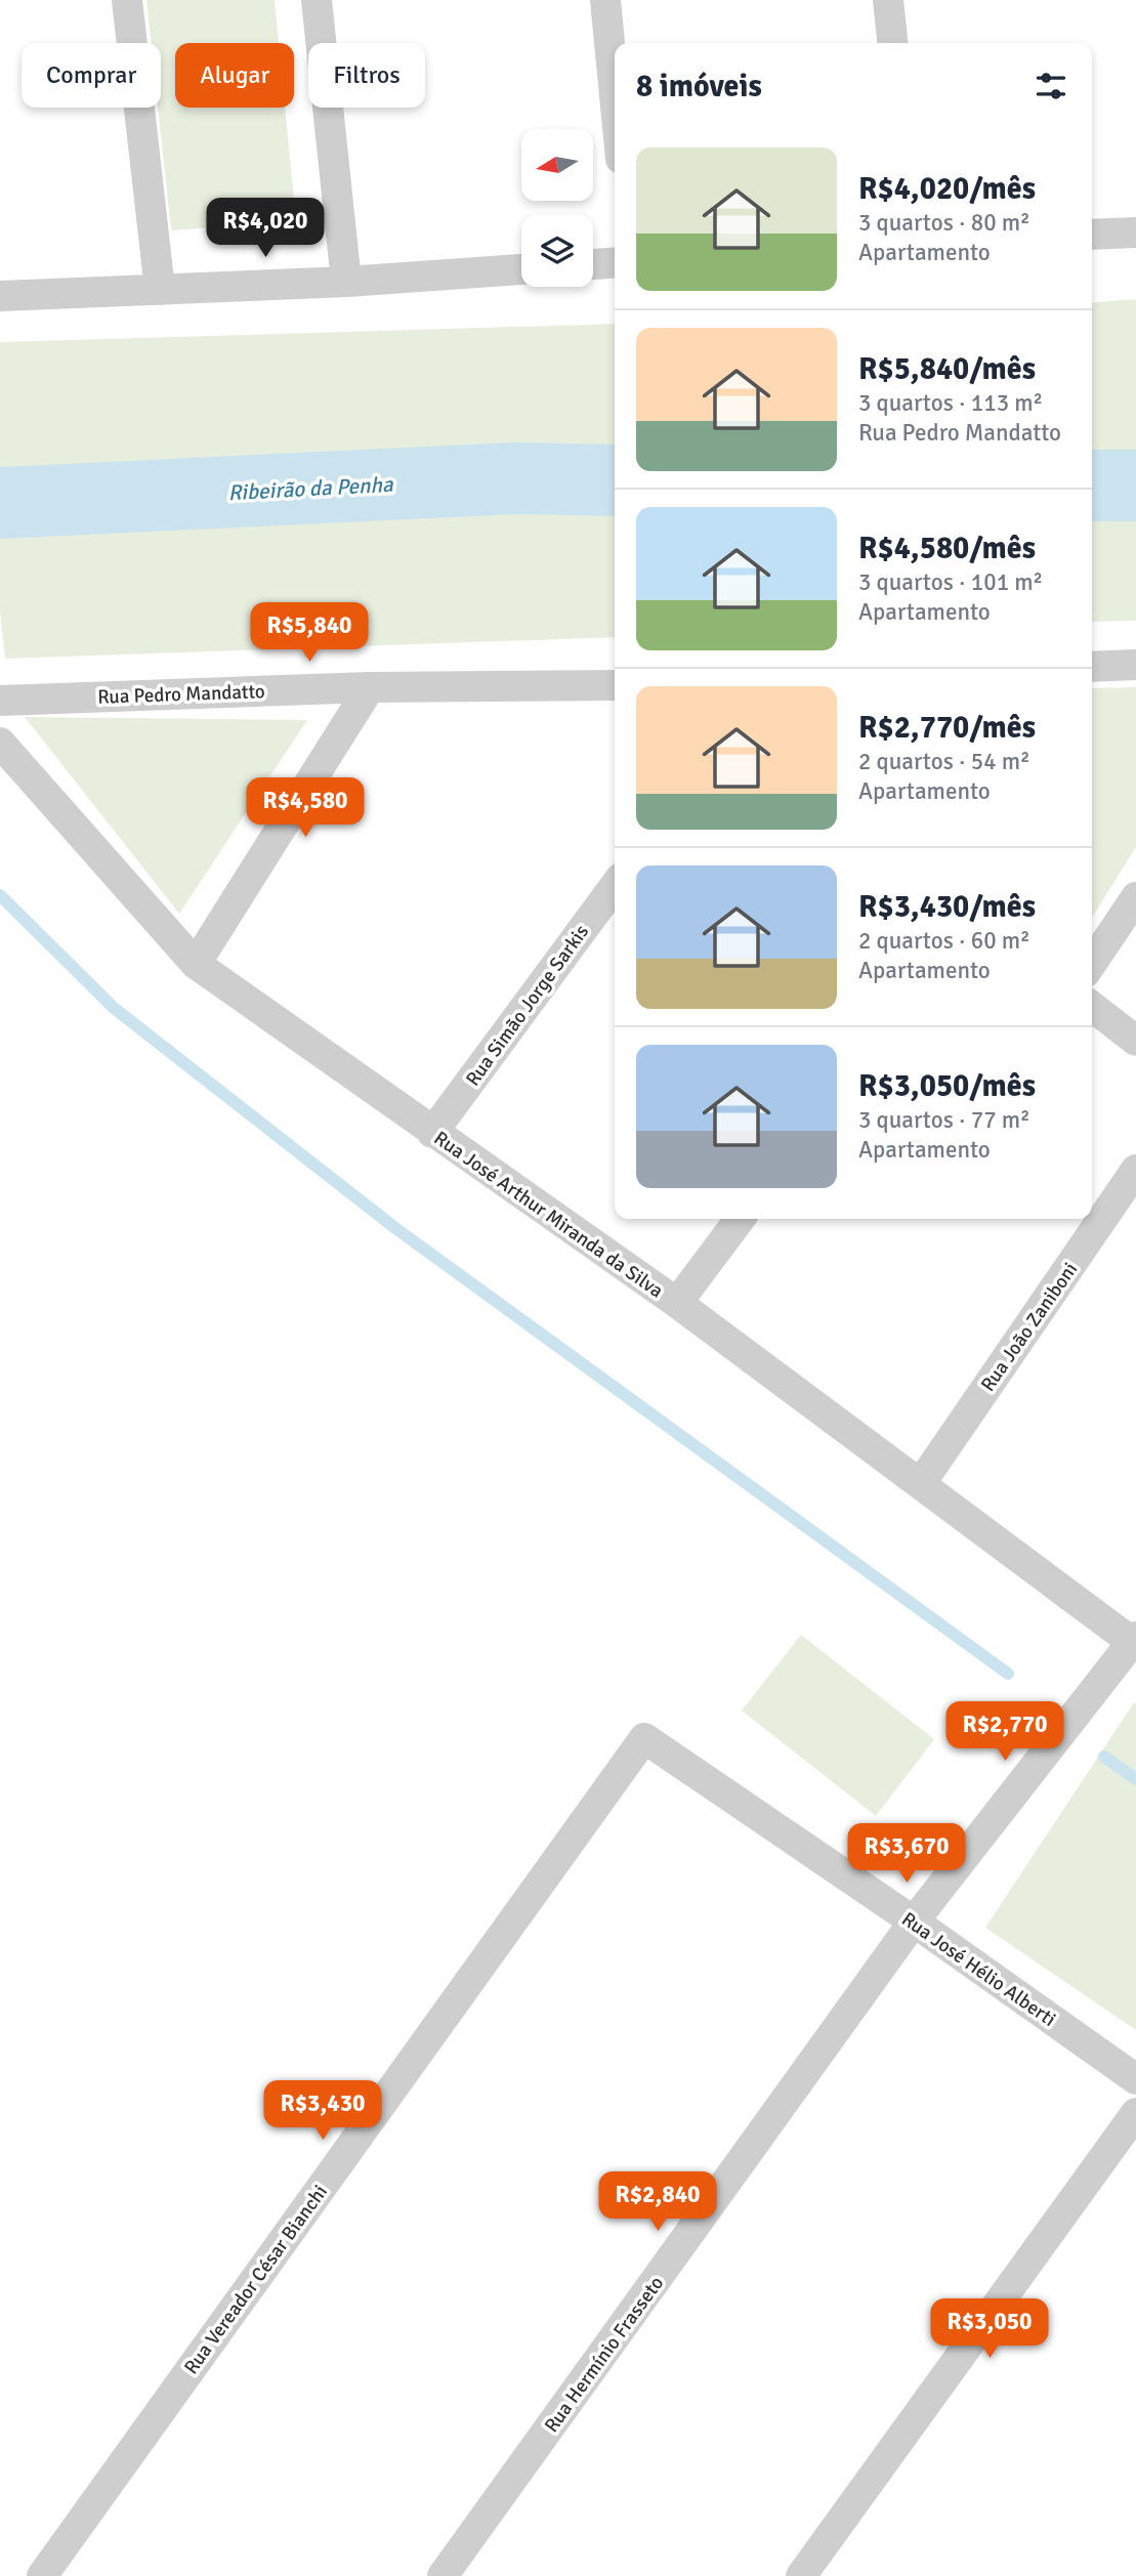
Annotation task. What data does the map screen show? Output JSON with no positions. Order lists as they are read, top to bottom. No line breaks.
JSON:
{"streets":{"street":["Rua Pedro Mandatto","Rua Simão Jorge Sarkis","Rua José Arthur Miranda da Silva","Rua João Zaniboni","Rua José Hélio Alberti","Rua Vereador César Bianchi","Rua Hermínio Frasseto"]},"crossings":[["Rua Simão Jorge Sarkis","Rua José Arthur Miranda da Silva"],["Rua José Arthur Miranda da Silva","Rua João Zaniboni"],["Rua José Arthur Miranda da Silva","Rua Hermínio Frasseto"],["Rua José Hélio Alberti","Rua Vereador César Bianchi"],["Rua José Hélio Alberti","Rua Hermínio Frasseto"]],"water":["Ribeirão da Penha"],"north":"left","page":{"chip":["Comprar","Alugar","Filtros"],"heading":"8 imóveis","list":[{"name":"R$4,020/mês","note":"3 quartos · 80 m² · Apartamento"},{"name":"R$5,840/mês","note":"3 quartos · 113 m² · Rua Pedro Mandatto"},{"name":"R$4,580/mês","note":"3 quartos · 101 m² · Apartamento"},{"name":"R$2,770/mês","note":"2 quartos · 54 m² · Apartamento"},{"name":"R$3,430/mês","note":"2 quartos · 60 m² · Apartamento"},{"name":"R$3,050/mês","note":"3 quartos · 77 m² · Apartamento"}],"price":["R$4,020","R$5,840","R$4,580","R$2,770","R$3,670","R$3,430","R$2,840","R$3,050"]}}
